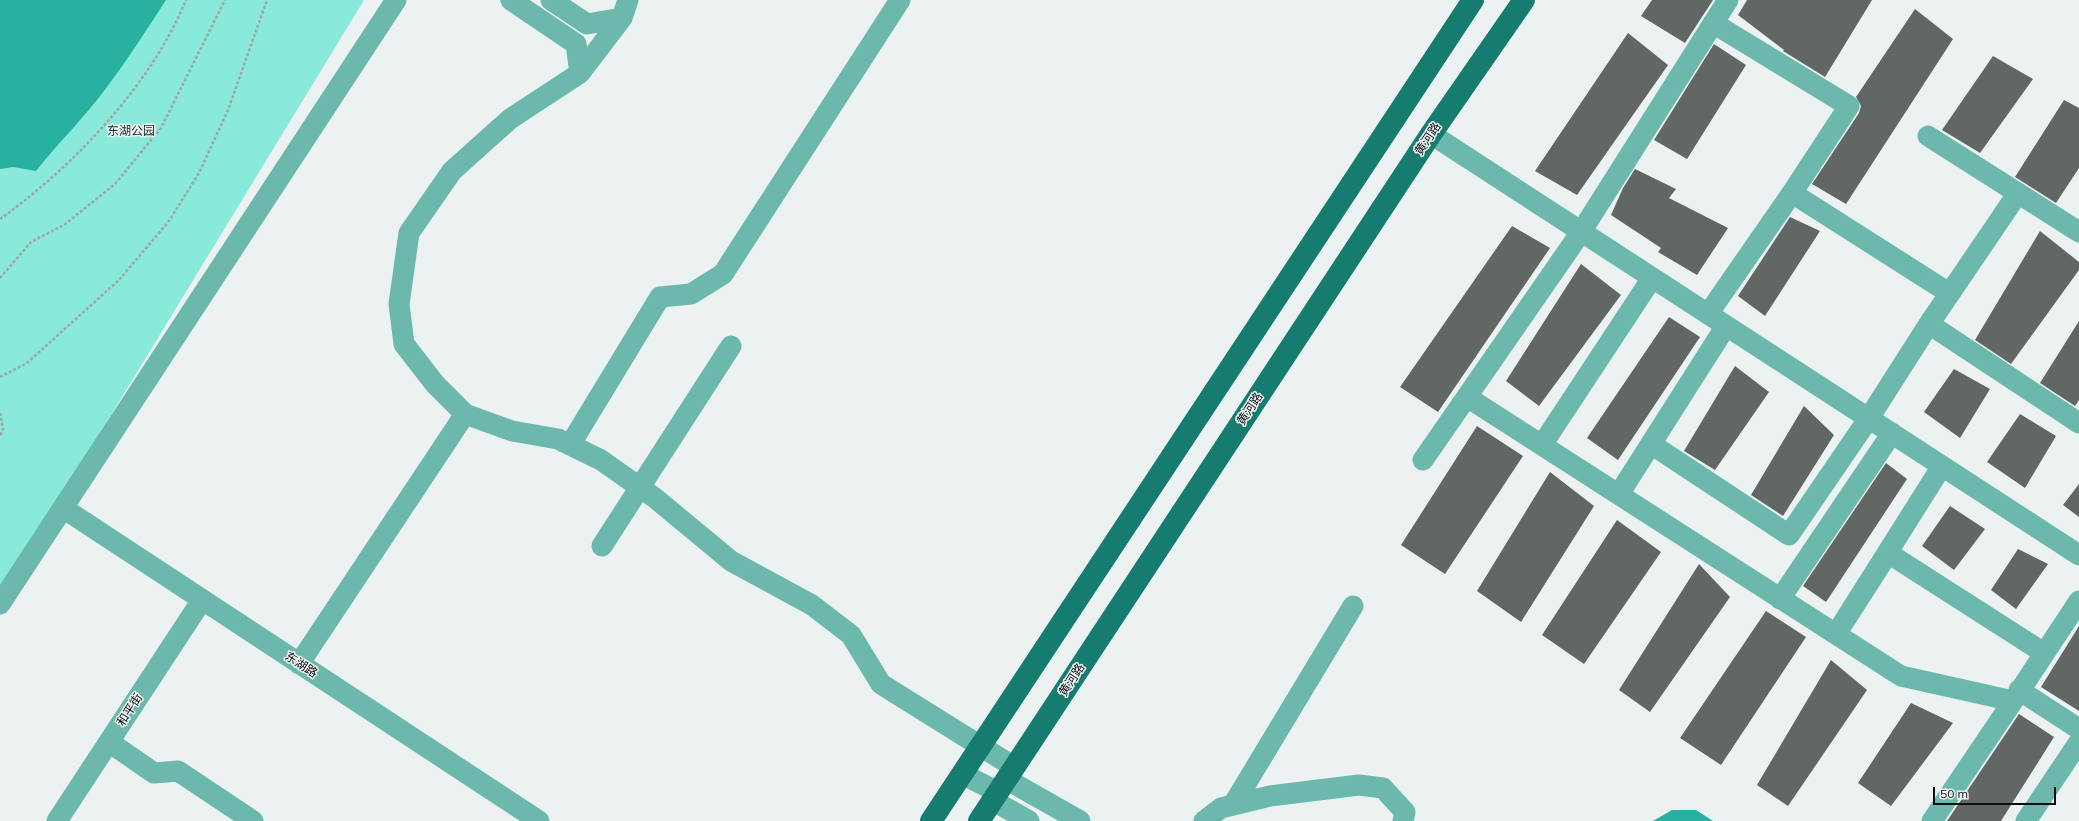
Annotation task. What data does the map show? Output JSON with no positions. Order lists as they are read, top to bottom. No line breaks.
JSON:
{"streets":{"main road":["黄河路"],"street":["东湖路","和平街"]},"crossings":[["东湖路","和平街"]],"parks":["东湖公园"],"scale_bar":"50 m"}
